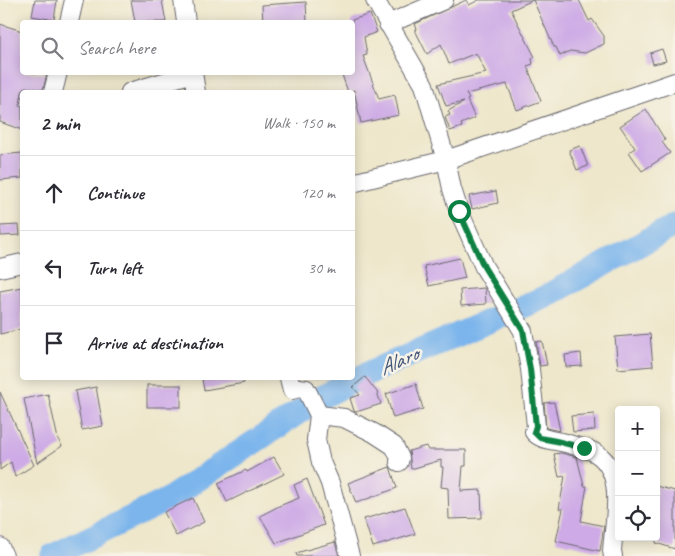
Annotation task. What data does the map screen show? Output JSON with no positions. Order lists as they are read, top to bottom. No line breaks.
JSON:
{"water":["Alaro"],"page":{"search":"Search here","heading":["2 min","Walk · 150 m"],"list":[["Continue","120 m"],["Turn left","30 m"],"Arrive at destination"],"map_buttons":["+","−"]}}
